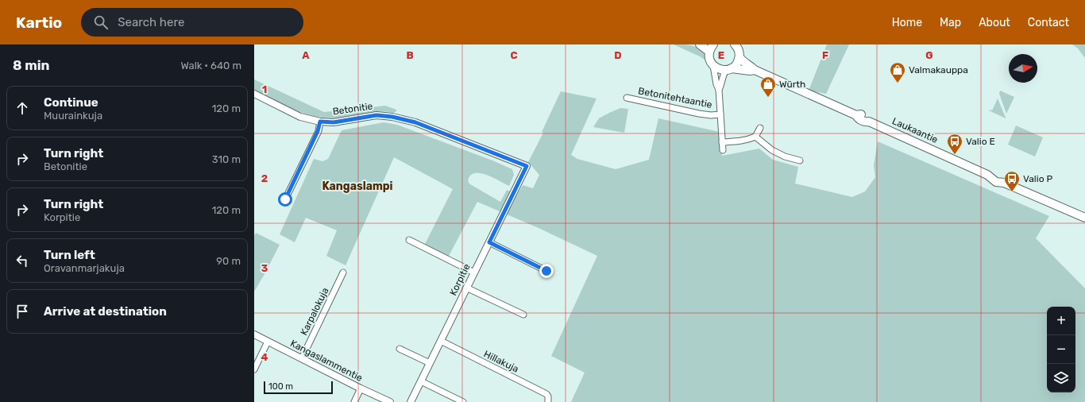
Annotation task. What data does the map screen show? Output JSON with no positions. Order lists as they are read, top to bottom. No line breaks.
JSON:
{"streets":{"main road":["Laukaantie"],"street":["Betonitehtaantie","Betonitie","Korpitie","Karpalokuja","Kangaslammentie","Hillakuja"]},"crossings":[["Betonitie","Korpitie"],["Korpitie","Hillakuja"],["Karpalokuja","Kangaslammentie"]],"districts":["Kangaslampi"],"places":{"shop":["Valmakauppa","Würth"],"bus stop":["Valio E","Valio P"]},"scale_bar":"100 m","north":"right","page":{"header":"Kartio","search":"Search here","nav":["Home","Map","About","Contact"],"heading":["8 min","Walk · 640 m"],"list":[["Continue","Muurainkuja","120 m"],["Turn right","Betonitie","310 m"],["Turn right","Korpitie","120 m"],["Turn left","Oravanmarjakuja","90 m"],"Arrive at destination"],"map_buttons":["+","−"],"scale":"100 m"},"grid":{"columns":["A","B","C","D","E","F","G"],"rows":["1","2","3","4"]}}
